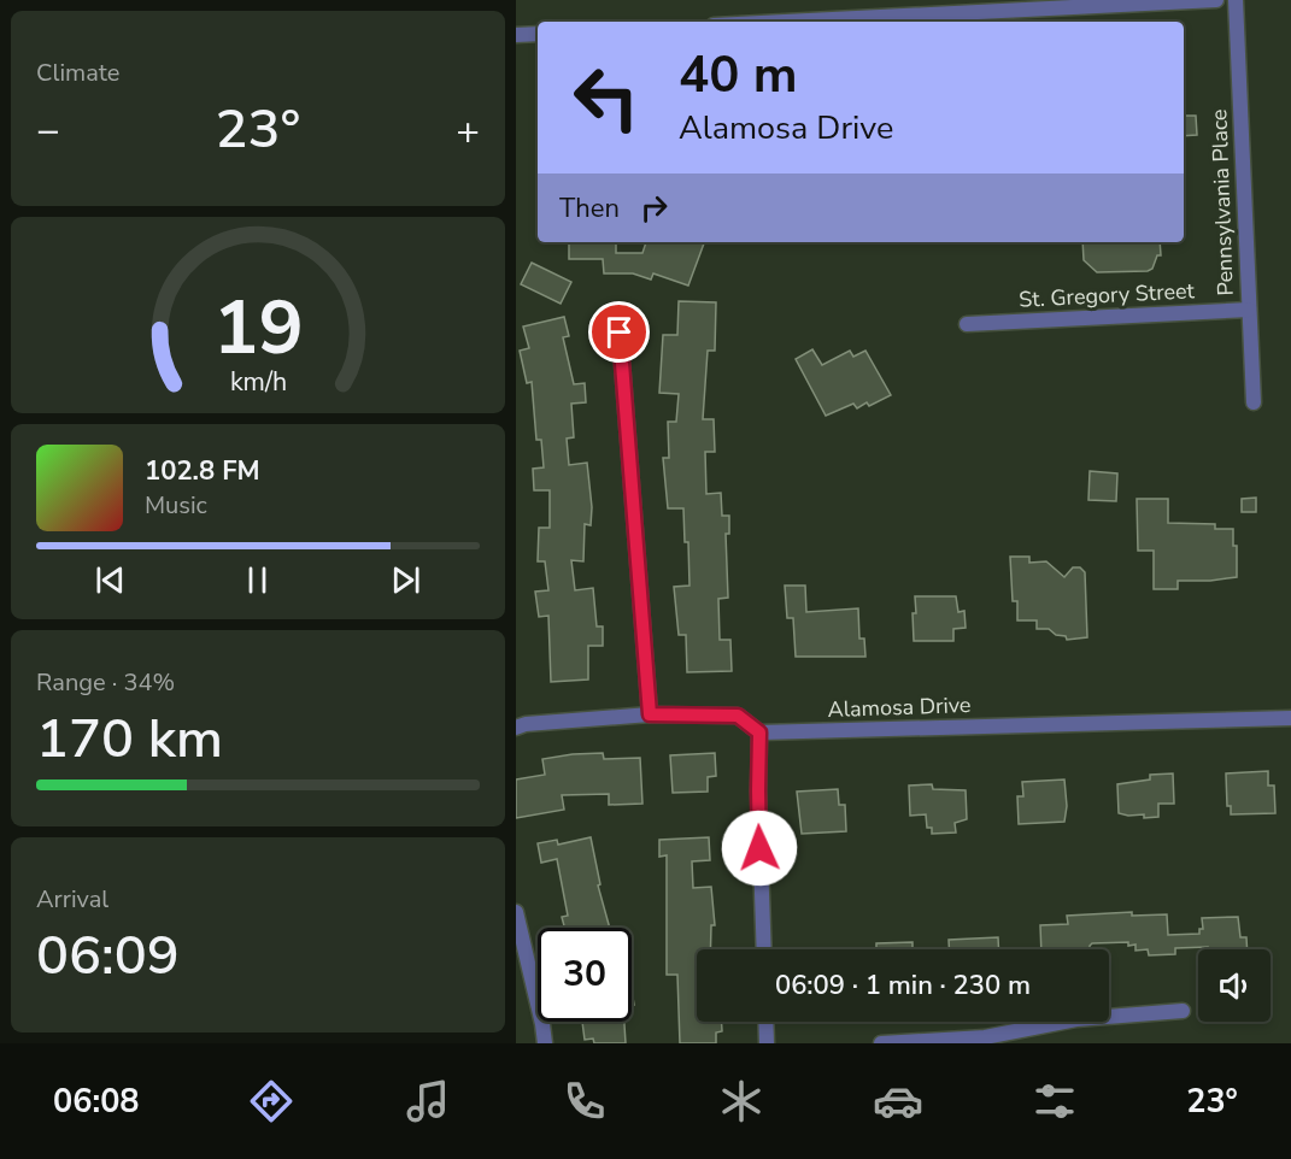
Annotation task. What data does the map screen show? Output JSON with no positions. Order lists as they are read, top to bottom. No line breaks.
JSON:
{"streets":{"street":["Pennsylvania Place","St. Gregory Street","Alamosa Drive"]},"crossings":[["Pennsylvania Place","St. Gregory Street"]],"page":{"tile":["Climate",["Range · 34%","170 km"],["Arrival","06:09"]],"turn":["40 m","Alamosa Drive"],"heat":["−","23°","+"],"then":"Then","song":["102.8 FM","Music"],"limit":"30","trip":"06:09 · 1 min · 230 m","tabs":["06:08","23°"],"gauge":["19","km/h"]}}
